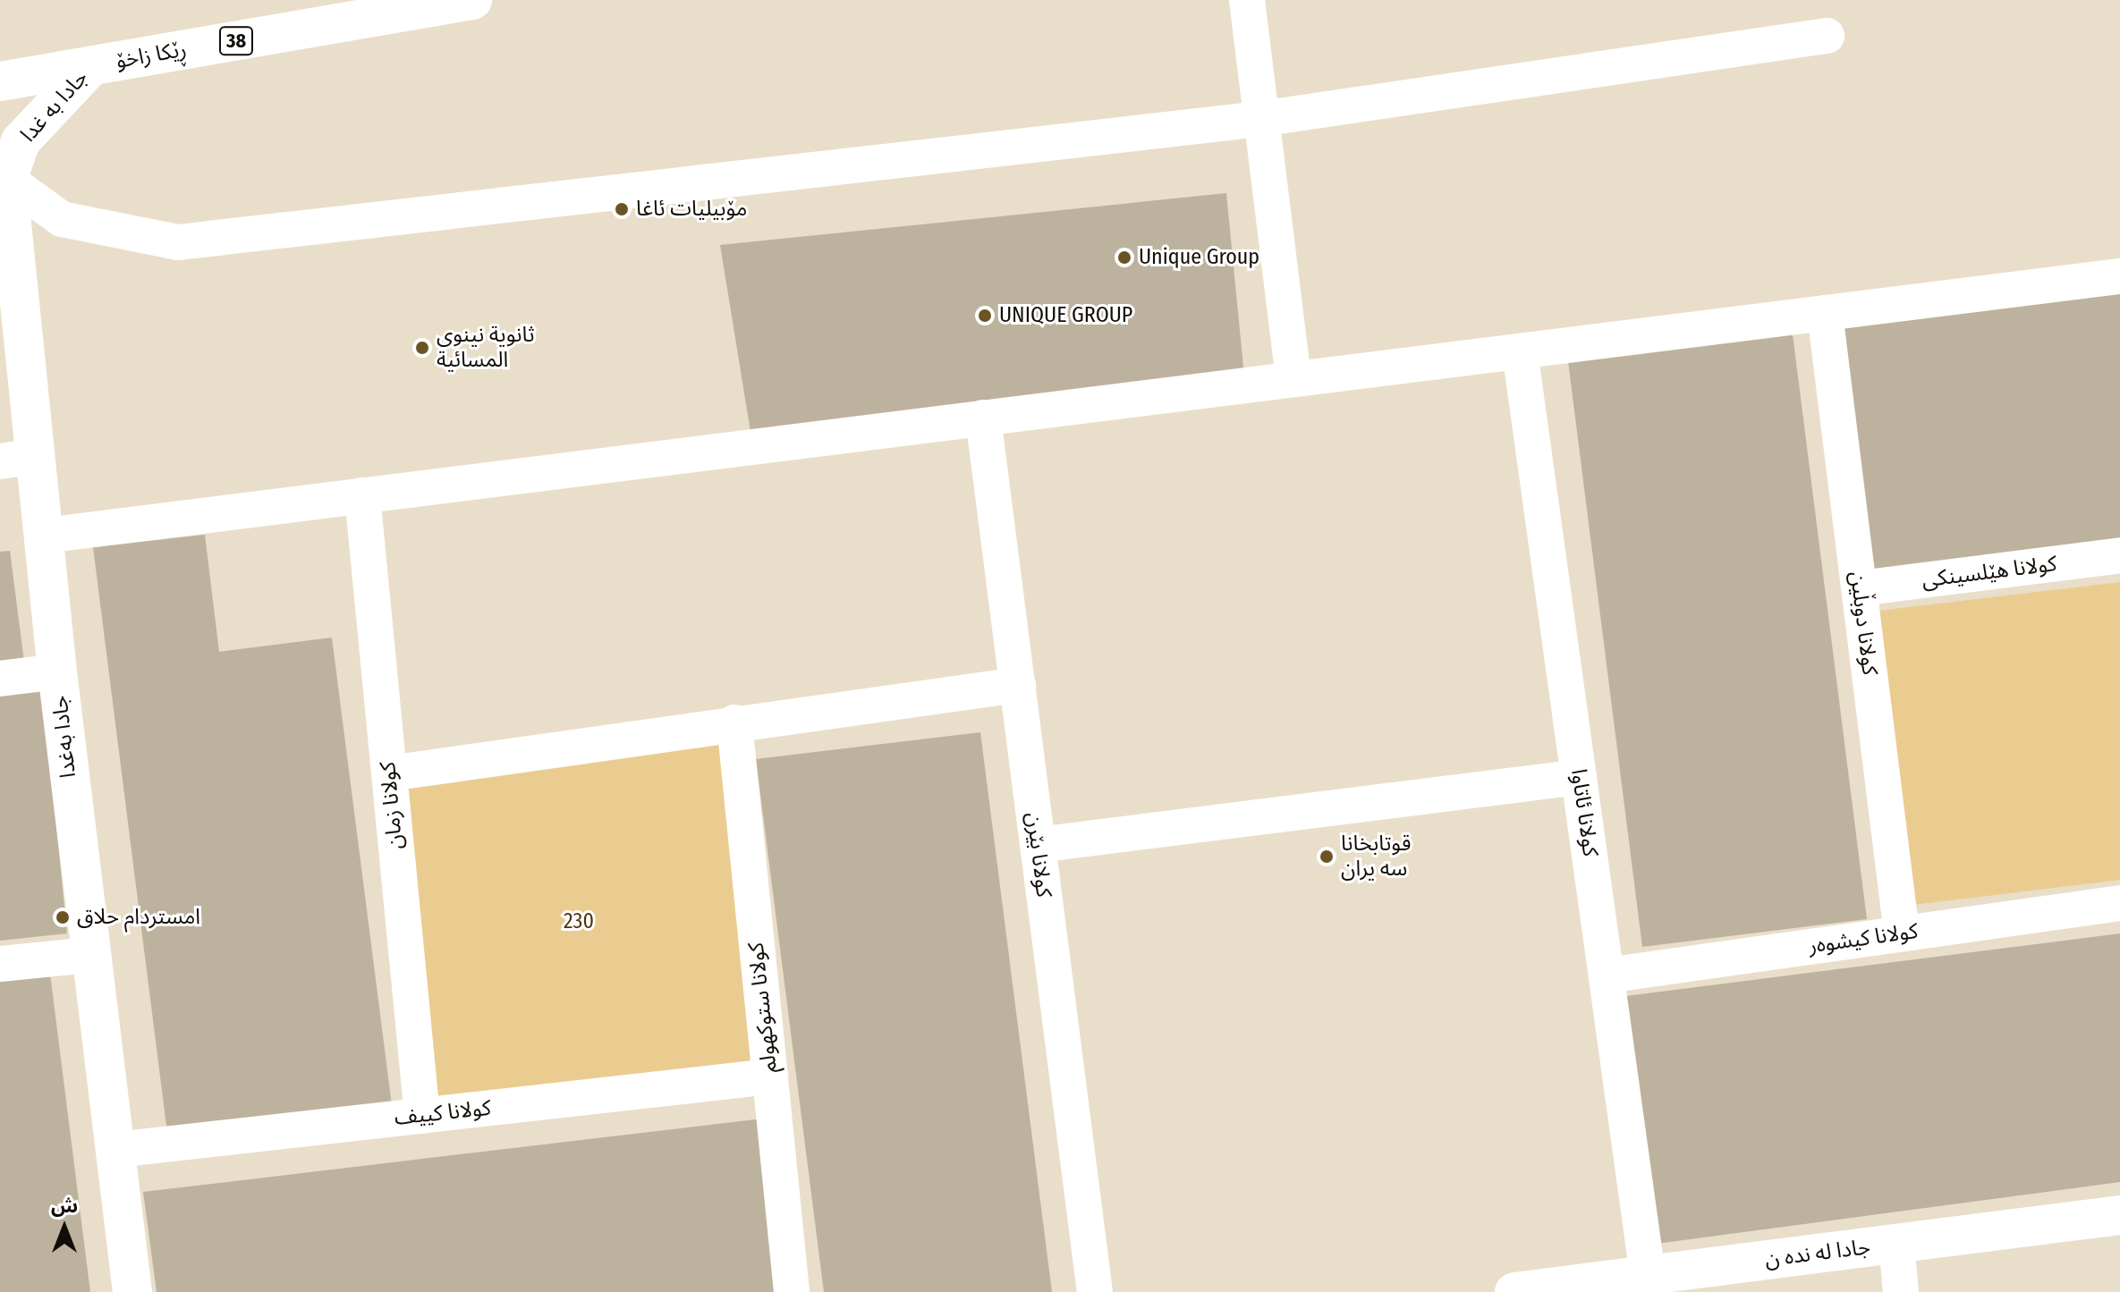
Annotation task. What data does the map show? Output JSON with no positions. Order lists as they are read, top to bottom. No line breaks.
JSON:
{"streets":{"main road":["38","ڕێکا زاخۆ","جادا به غدا","جادا بەغدا","جادا له نده ن"],"street":["كولانا ھێلسینکی","كولانا دوبڵین","كولانا زمان","كولانا ئاتاوا","كولانا بێرن","كولانا كیشوه‌ر","كولانا ستوكهولم","كولانا كييف"]},"crossings":[["ڕێکا زاخۆ","جادا به غدا"],["جادا به غدا","جادا بەغدا"],["كولانا ھێلسینکی","كولانا دوبڵین"],["كولانا دوبڵین","كولانا كیشوه‌ر"],["جادا بەغدا","كولانا كييف"],["كولانا زمان","كولانا كييف"],["كولانا ئاتاوا","كولانا كیشوه‌ر"],["كولانا ئاتاوا","جادا له نده ن"],["كولانا ستوكهولم","كولانا كييف"]],"parks":["230"],"places":["مۆبیلیات ئاغا","Unique Group","UNIQUE GROUP","ثانوية نينوى المسائية","قوتابخانا سه يران","امستردام حلاق"],"north":"top"}
